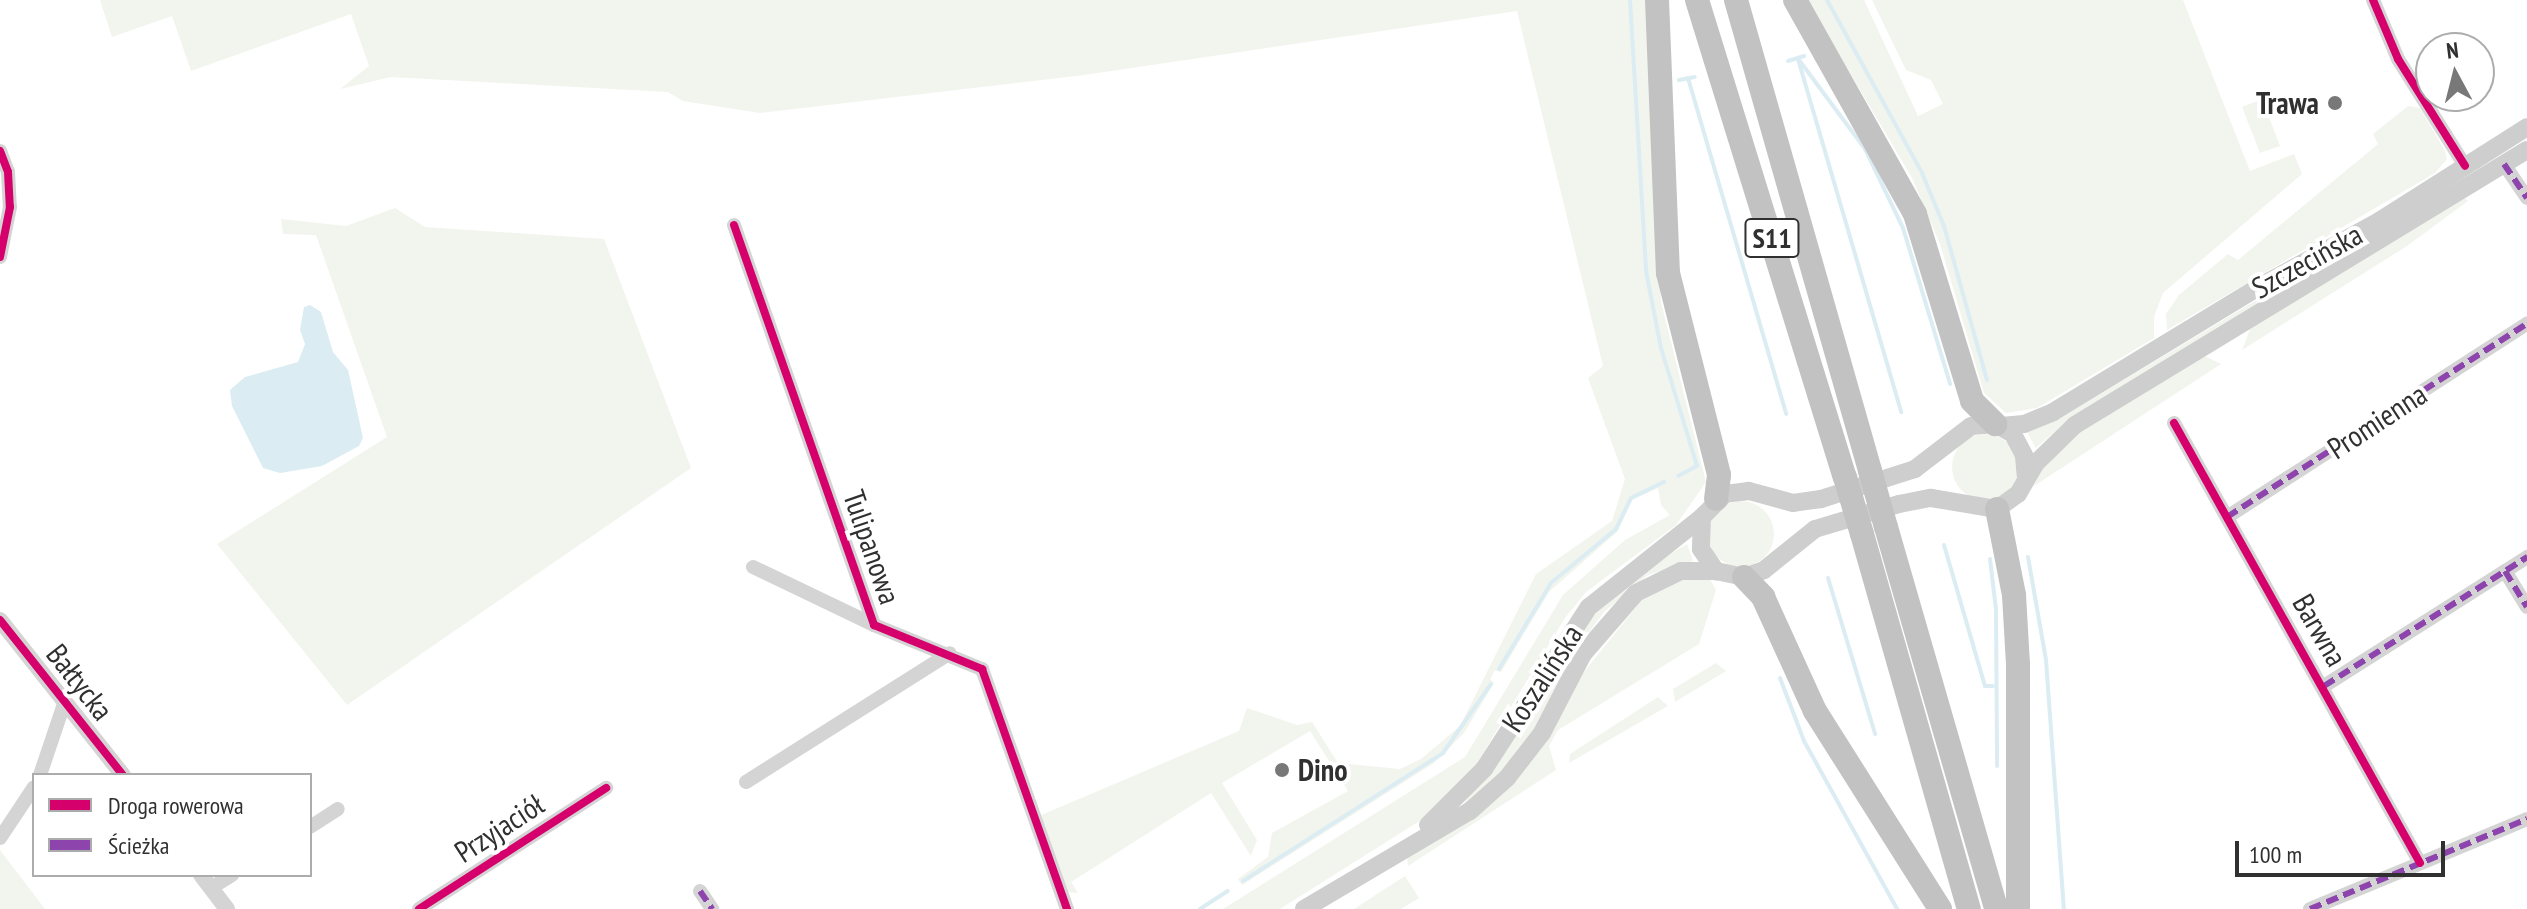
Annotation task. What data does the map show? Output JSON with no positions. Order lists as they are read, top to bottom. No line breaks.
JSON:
{"streets":{"highway":["S11"],"main road":["Szczecińska","Koszalińska"],"street":["Promienna","Tulipanowa","Barwna","Bałtycka","Przyjaciół"]},"crossings":[["Szczecińska","Koszalińska"],["Promienna","Barwna"]],"places":["Trawa","Dino"],"legend":["Droga rowerowa","Ścieżka"],"scale_bar":"100 m","north":"top"}
